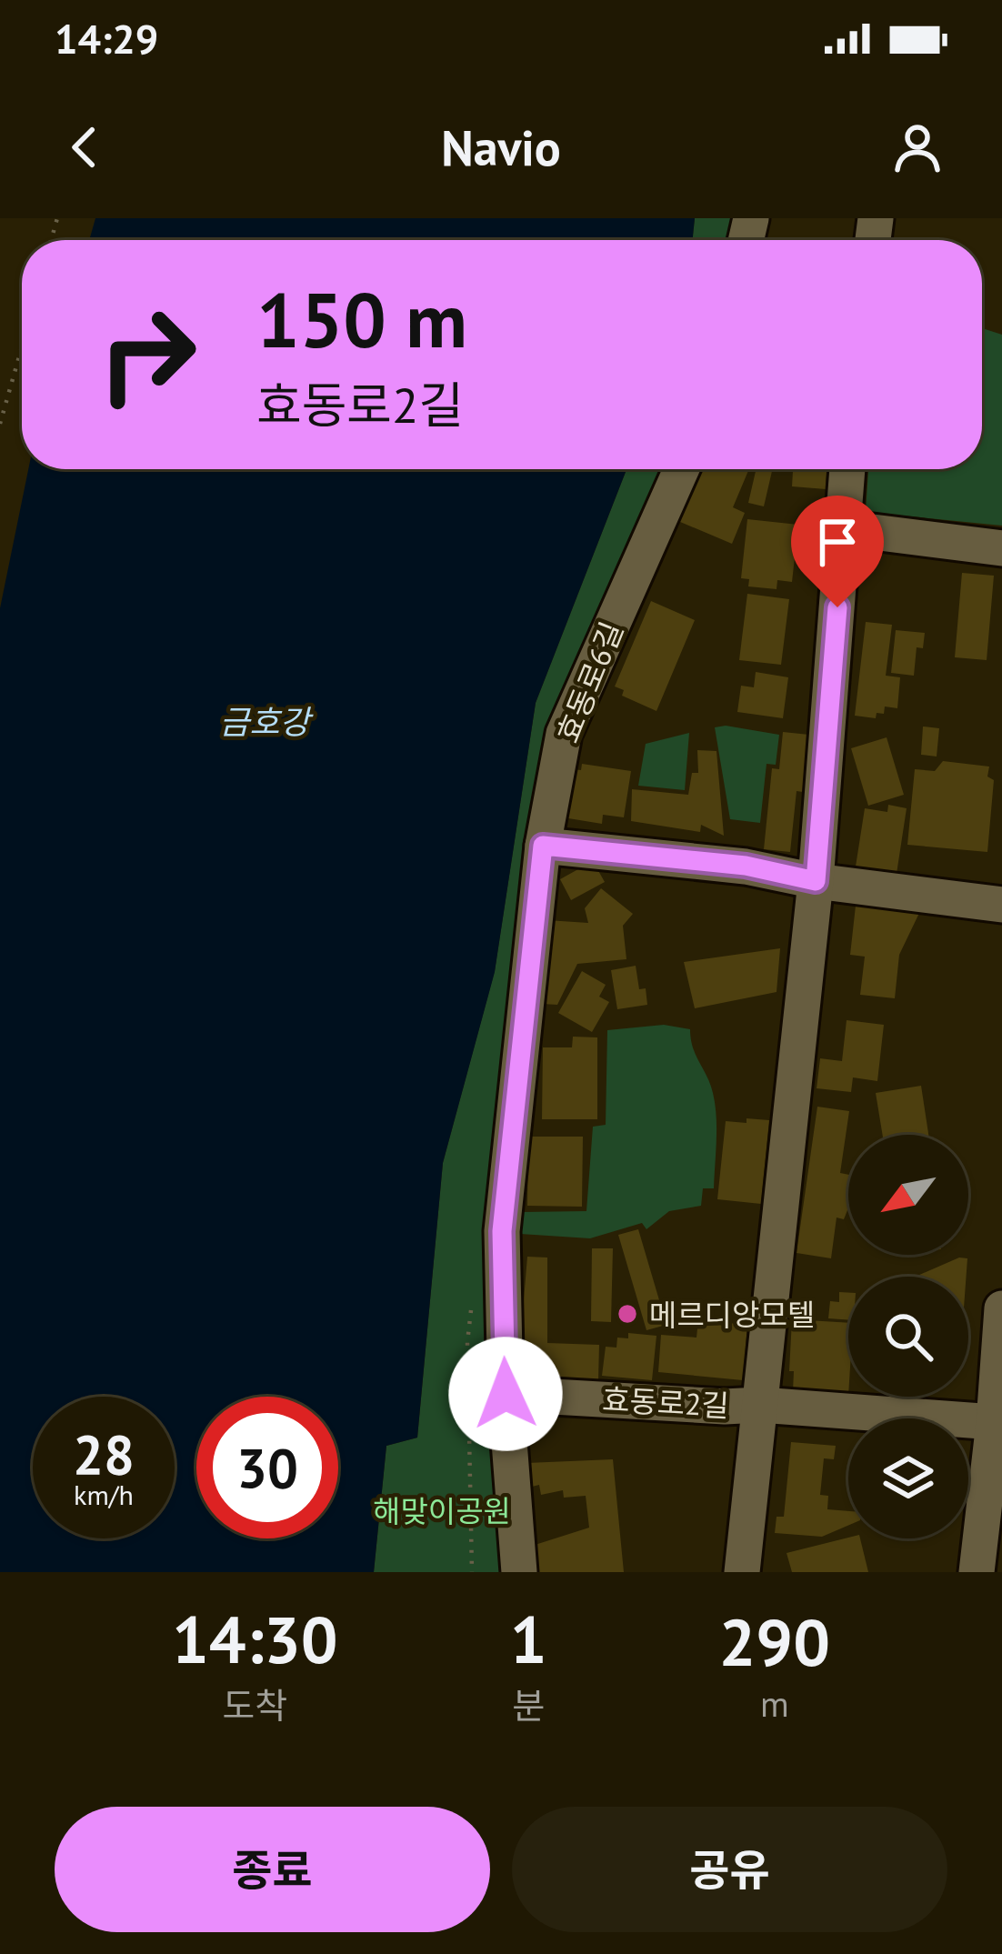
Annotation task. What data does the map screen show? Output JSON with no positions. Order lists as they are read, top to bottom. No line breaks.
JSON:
{"streets":{"street":["효동로6길","효동로2길"]},"crossings":[["효동로6길","효동로2길"]],"water":["금호강"],"parks":["해맞이공원"],"places":["메르디앙모텔"],"north":"bottom left","page":{"status":"14:29","header":"Navio","turn":["150 m","효동로2길"],"speed":"28 km/h","limit":"30","eta":["14:30","도착","1","분","290","m"],"buttons":["종료","공유"]}}
